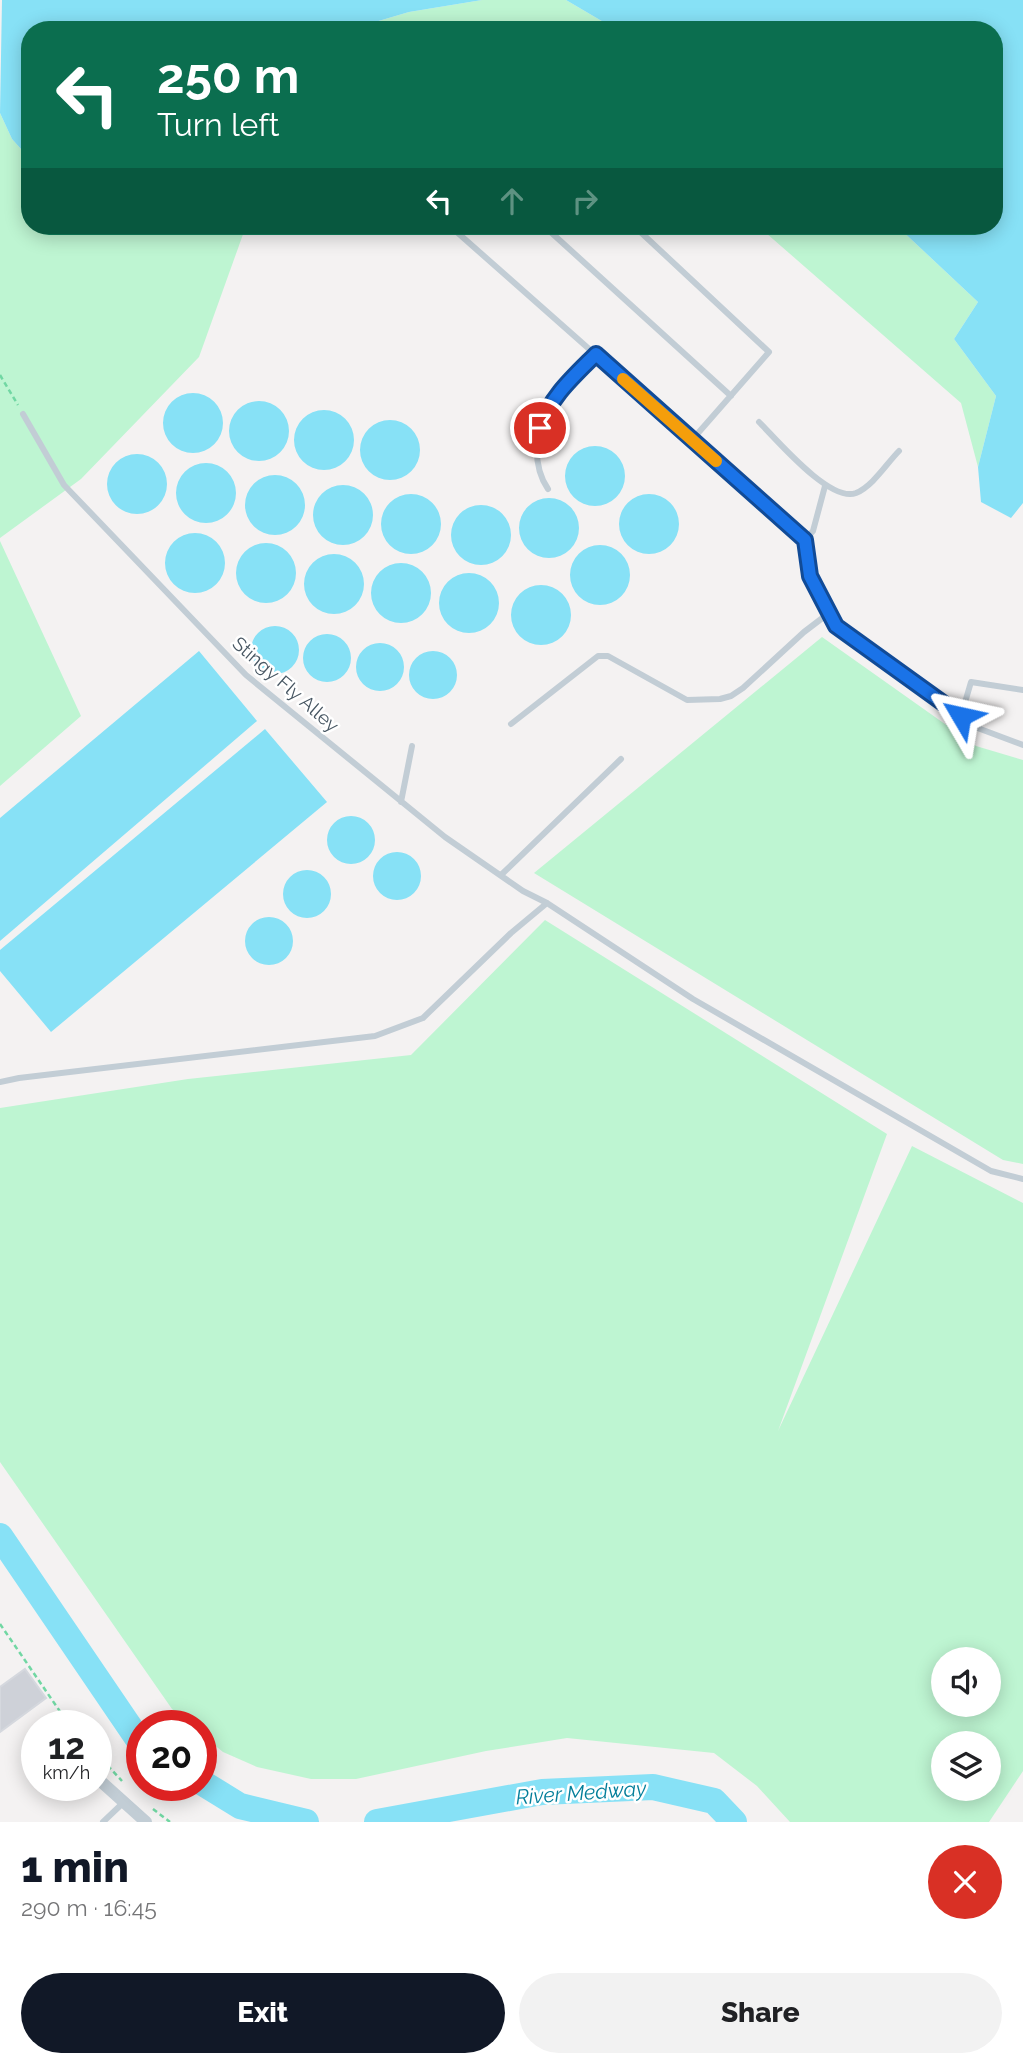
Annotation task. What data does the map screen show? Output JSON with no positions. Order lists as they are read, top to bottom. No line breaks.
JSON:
{"streets":{"lane":["Stingy Fly Alley"]},"water":["River Medway"],"page":{"turn":["250 m","Turn left"],"speed":"12 km/h","limit":"20","heading":["1 min","290 m · 16:45"],"buttons":["Exit","Share"]}}
